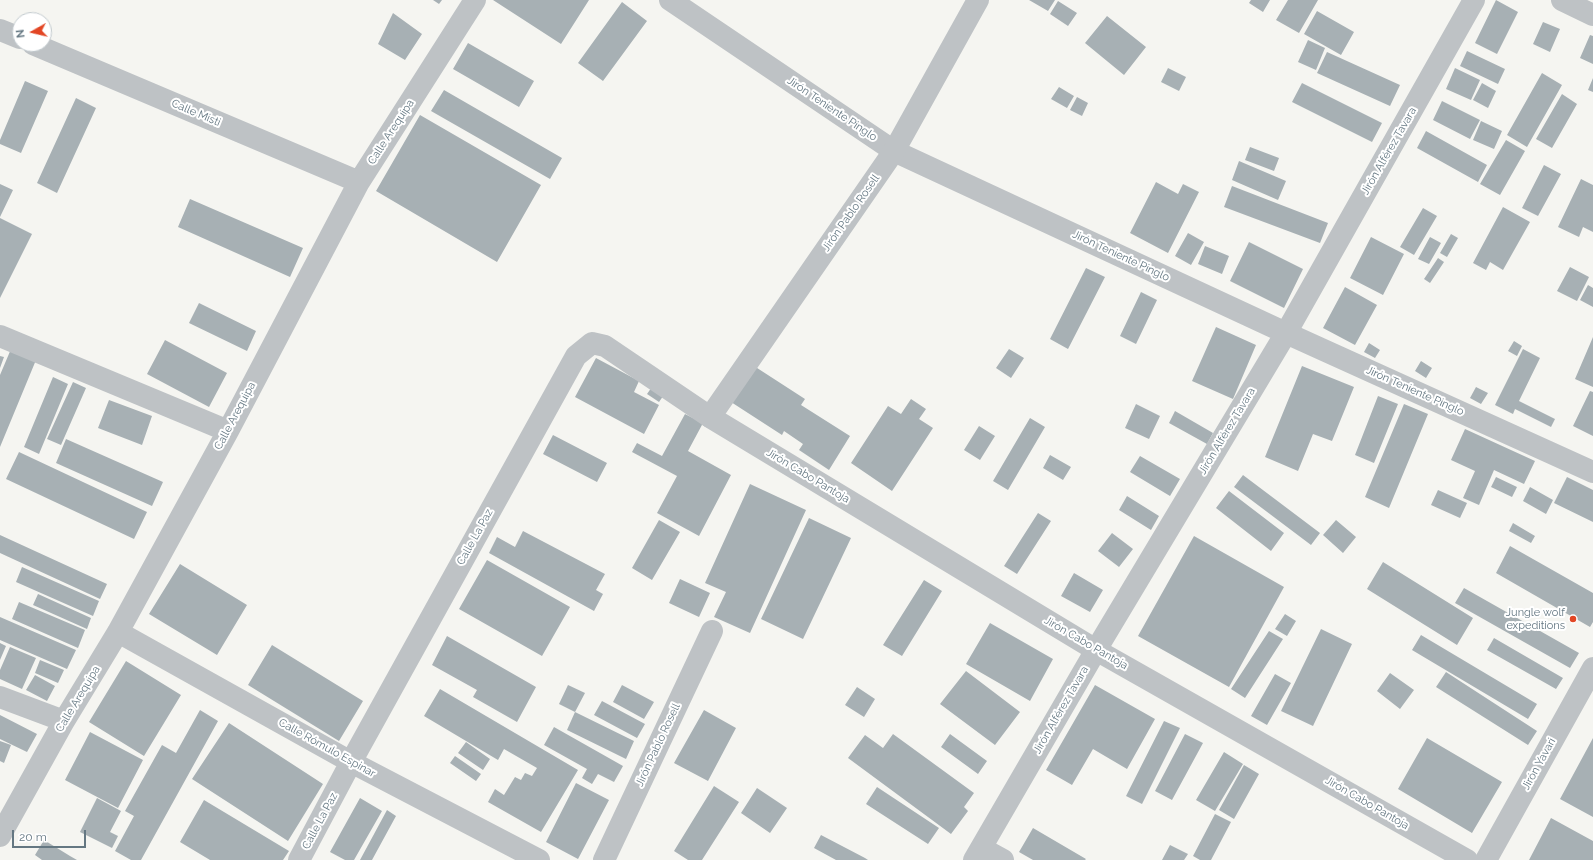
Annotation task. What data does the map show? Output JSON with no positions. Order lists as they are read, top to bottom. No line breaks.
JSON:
{"streets":{"street":["Jirón Teniente Pinglo","Calle Misti","Calle Arequipa","Jirón Alférez Tavara","Jirón Pablo Rosell","Jirón Cabo Pantoja","Calle La Paz","Calle Rómulo Espinar","Jirón Yavari"]},"crossings":[["Jirón Teniente Pinglo","Jirón Alférez Tavara"],["Jirón Teniente Pinglo","Jirón Pablo Rosell"],["Calle Misti","Calle Arequipa"],["Calle Arequipa","Calle Rómulo Espinar"],["Jirón Alférez Tavara","Jirón Cabo Pantoja"],["Jirón Pablo Rosell","Jirón Cabo Pantoja"],["Jirón Pablo Rosell","Calle La Paz"],["Jirón Cabo Pantoja","Calle La Paz"],["Calle La Paz","Calle Rómulo Espinar"]],"places":["Jungle wolf expeditions"],"scale_bar":"20 m","north":"left"}
